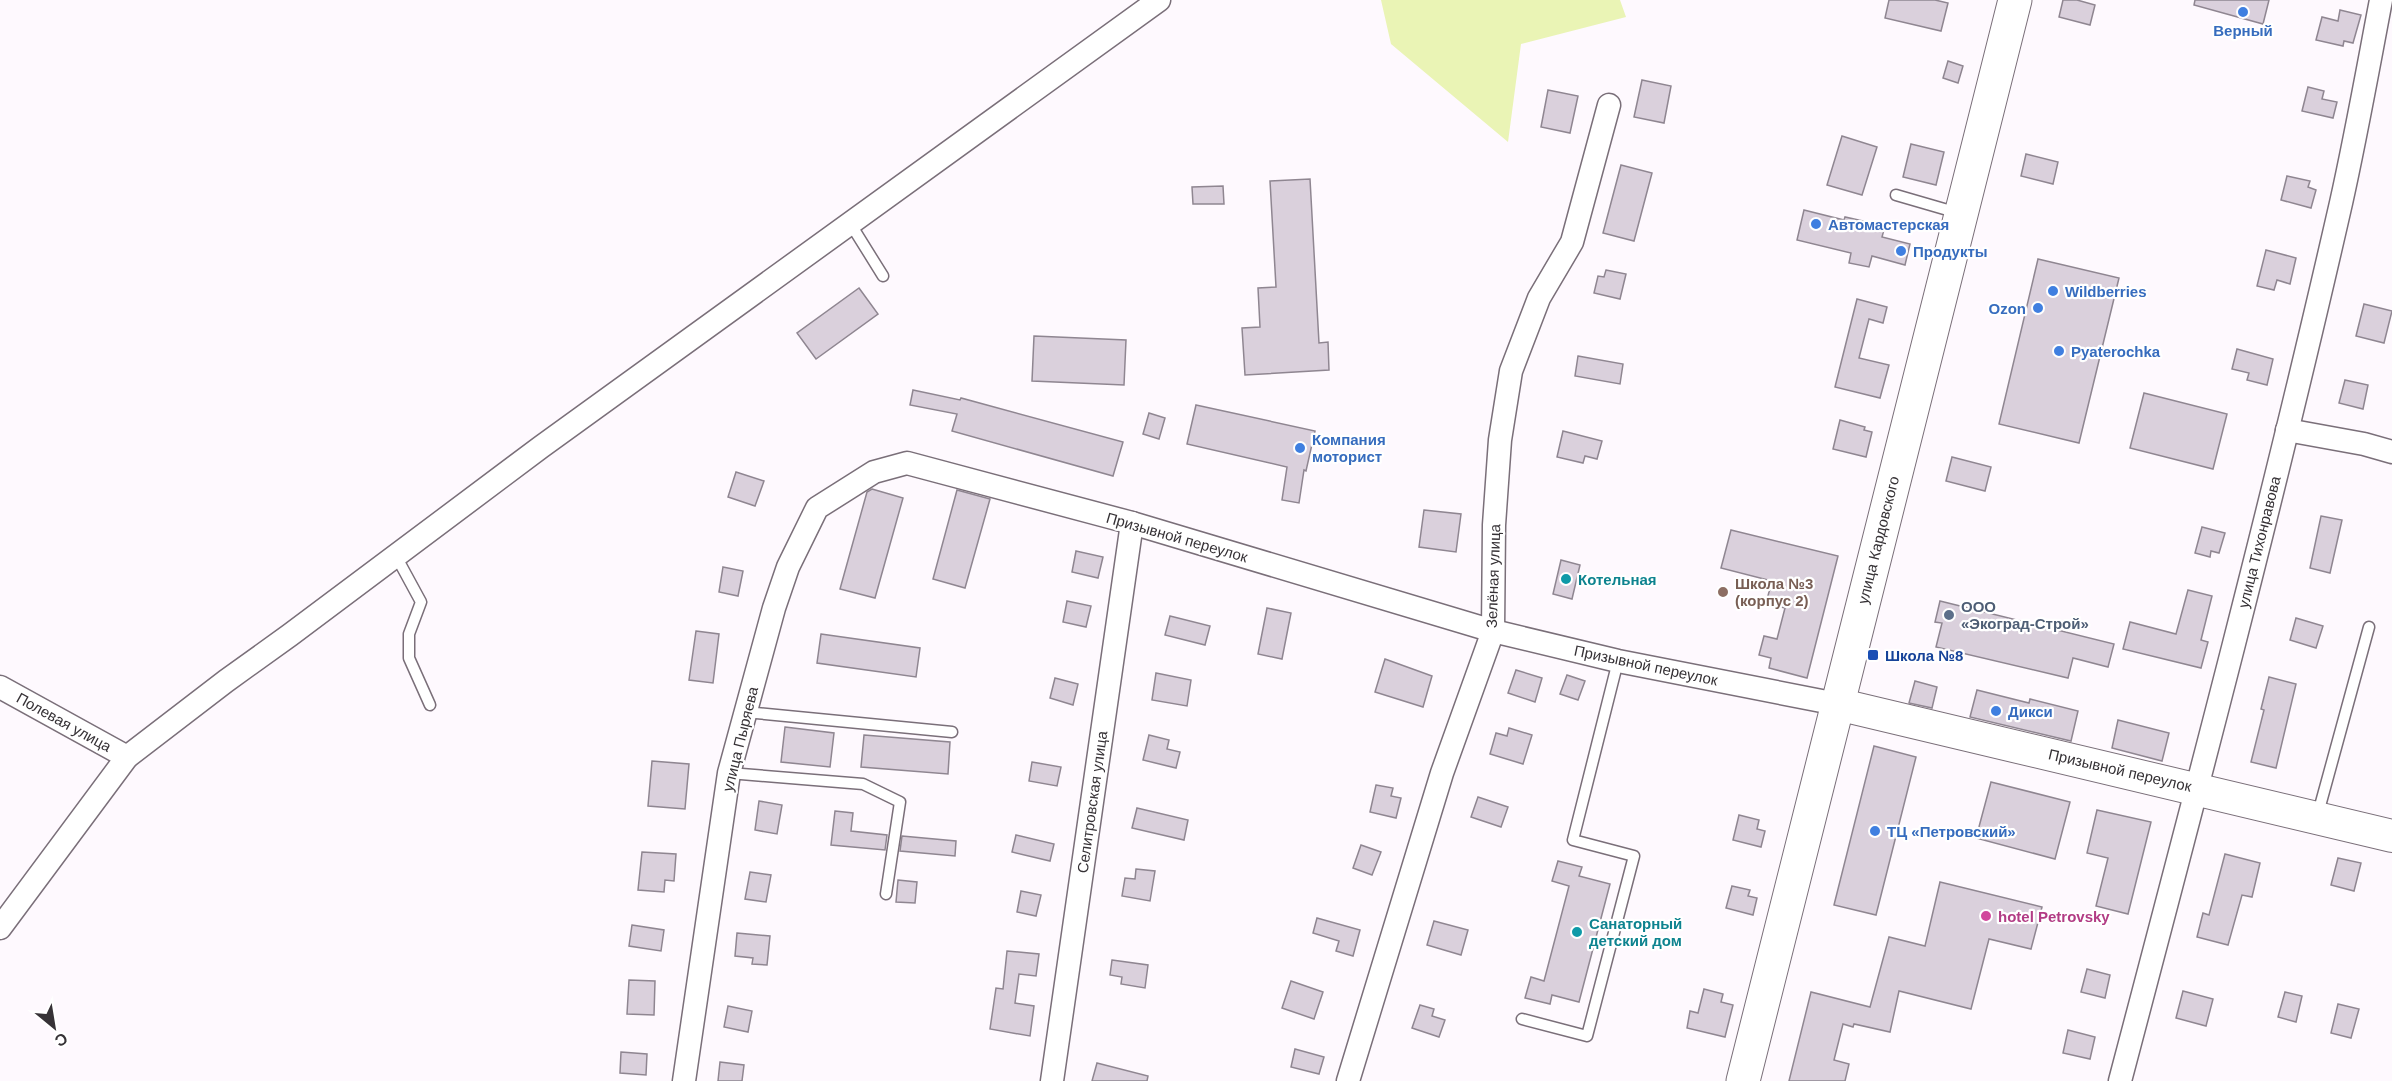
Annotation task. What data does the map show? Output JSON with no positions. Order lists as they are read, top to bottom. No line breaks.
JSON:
{"streets":{"main road":["улица Кардовского"],"street":["Призывной переулок","улица Тихонравова","Зелёная улица","Полевая улица","улица Пыряева","Селитровская улица"]},"crossings":[["Призывной переулок","улица Кардовского"],["Призывной переулок","улица Тихонравова"],["Призывной переулок","Зелёная улица"],["Призывной переулок","улица Пыряева"],["Призывной переулок","Селитровская улица"]],"places":{"other":["Верный","Автомастерская","Продукты","Wildberries","Ozon","Pyaterochka","Компания моторист","Котельная","Школа №3 (корпус 2)","ООО «Экоград-Строй»","Дикси","ТЦ «Петровский»","hotel Petrovsky","Санаторный детский дом"],"transit":["Школа №8"]},"north":"bottom right"}
